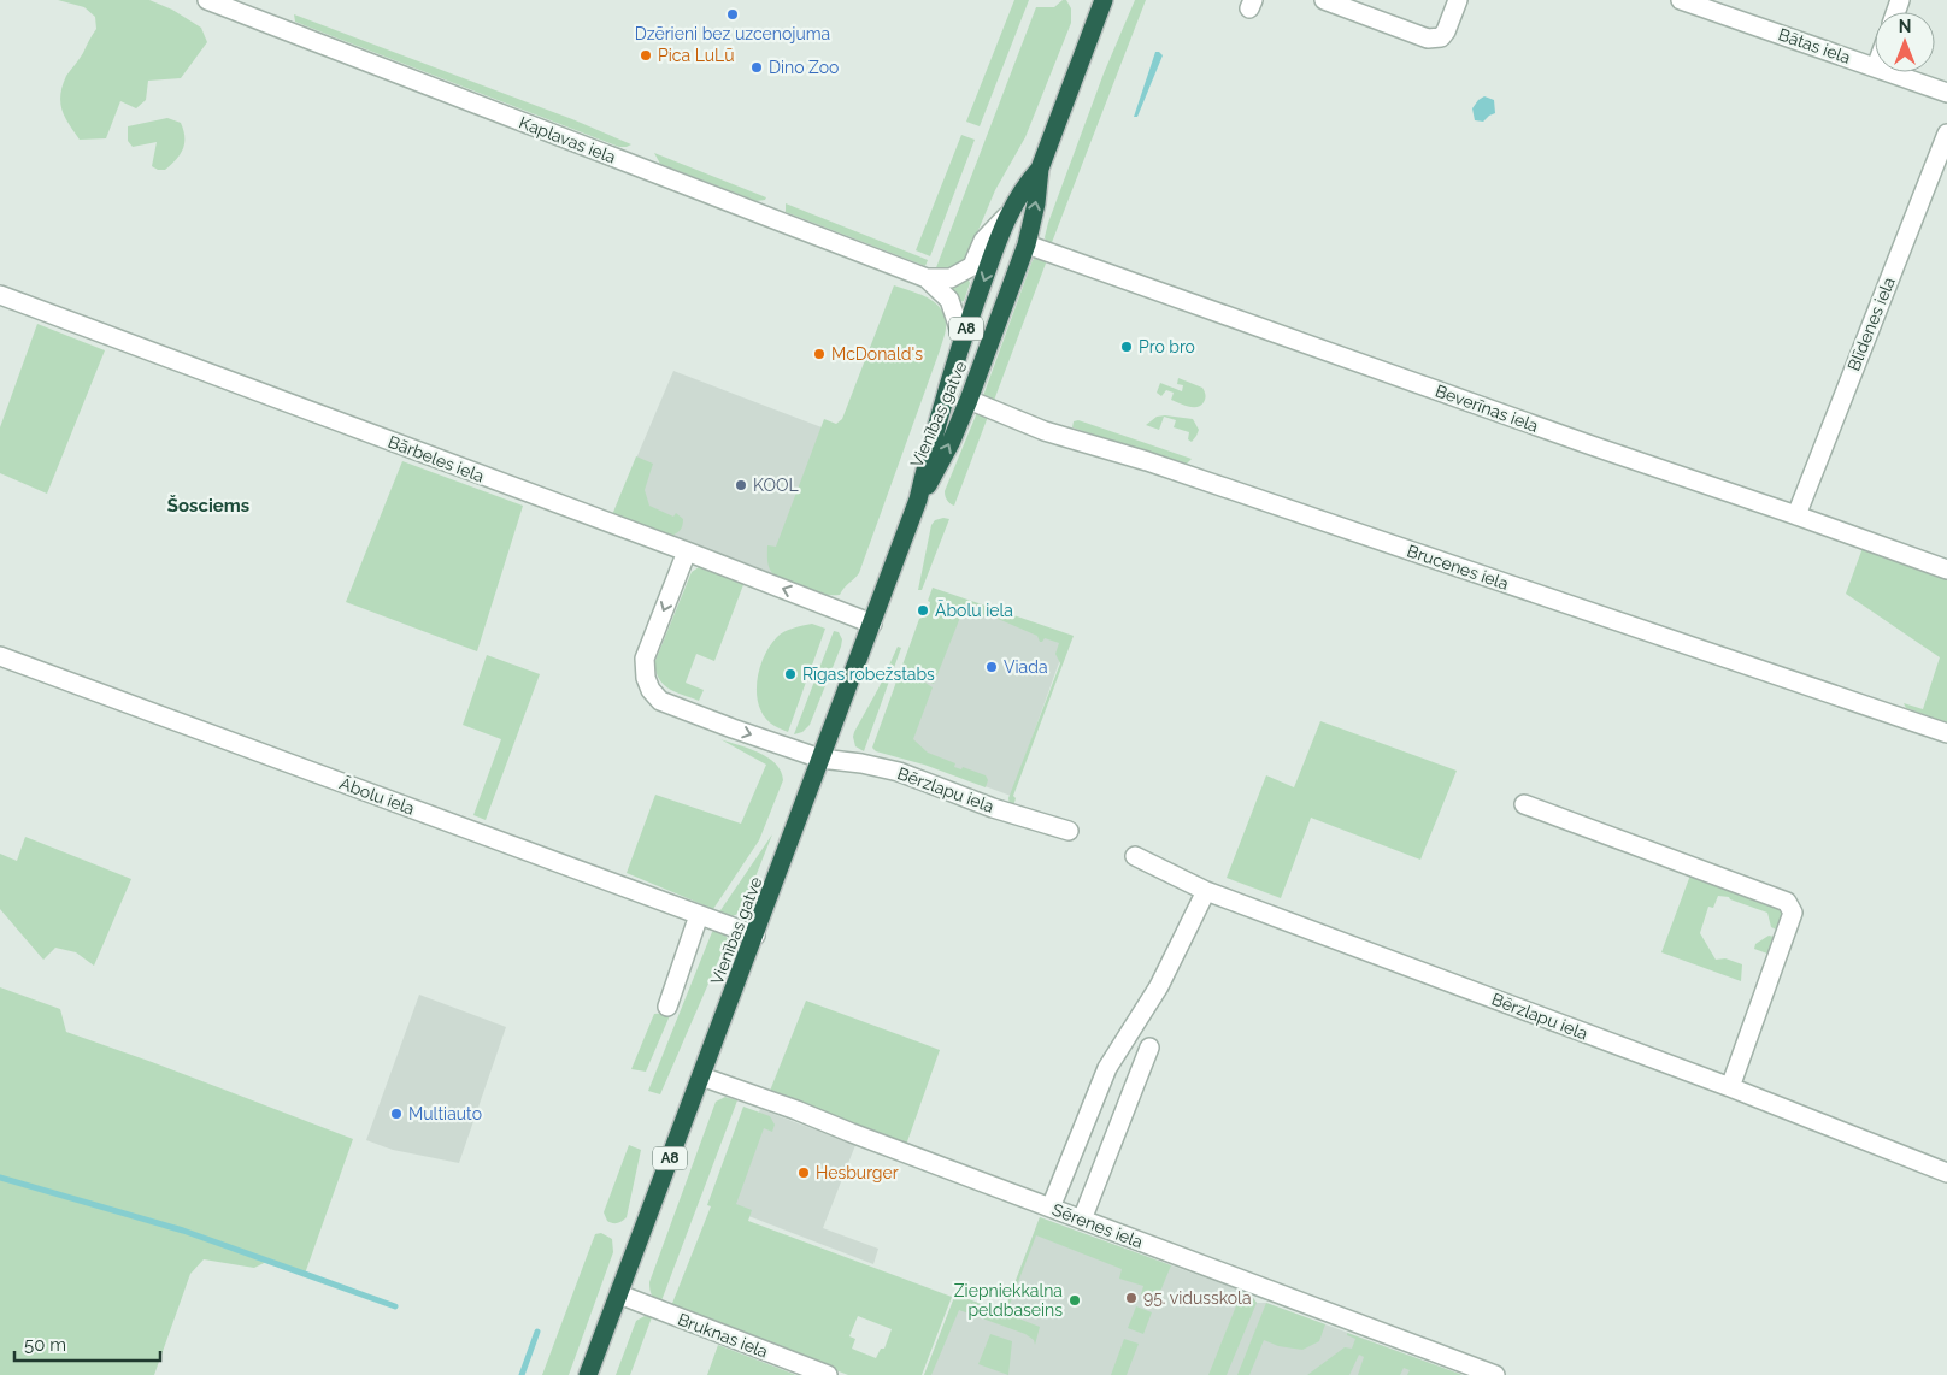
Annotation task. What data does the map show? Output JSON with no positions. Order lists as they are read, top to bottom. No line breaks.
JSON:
{"streets":{"highway":["A8","Vienības gatve"],"street":["Bātas iela","Kaplavas iela","Blīdenes iela","Beverīnas iela","Bārbeles iela","Brucenes iela","Bērzlapu iela","Ābolu iela","Sērenes iela","Bruknas iela"]},"crossings":[["Kaplavas iela","Vienības gatve"],["Blīdenes iela","Beverīnas iela"],["Beverīnas iela","Vienības gatve"],["Vienības gatve","Bārbeles iela"],["Vienības gatve","Brucenes iela"],["Vienības gatve","Bērzlapu iela"],["Vienības gatve","Ābolu iela"],["Vienības gatve","Sērenes iela"],["Vienības gatve","Bruknas iela"],["Bārbeles iela","Bērzlapu iela"]],"districts":["Šosciems"],"places":["Dzērieni bez uzcenojuma","Pica LuLū","Dino Zoo","Pro bro","McDonald's","KOOL","Ābolu iela","Viada","Rīgas robežstabs","Multiauto","Hesburger","95. vidusskola","Ziepniekkalna peldbaseins"],"scale_bar":"50 m","north":"top"}
